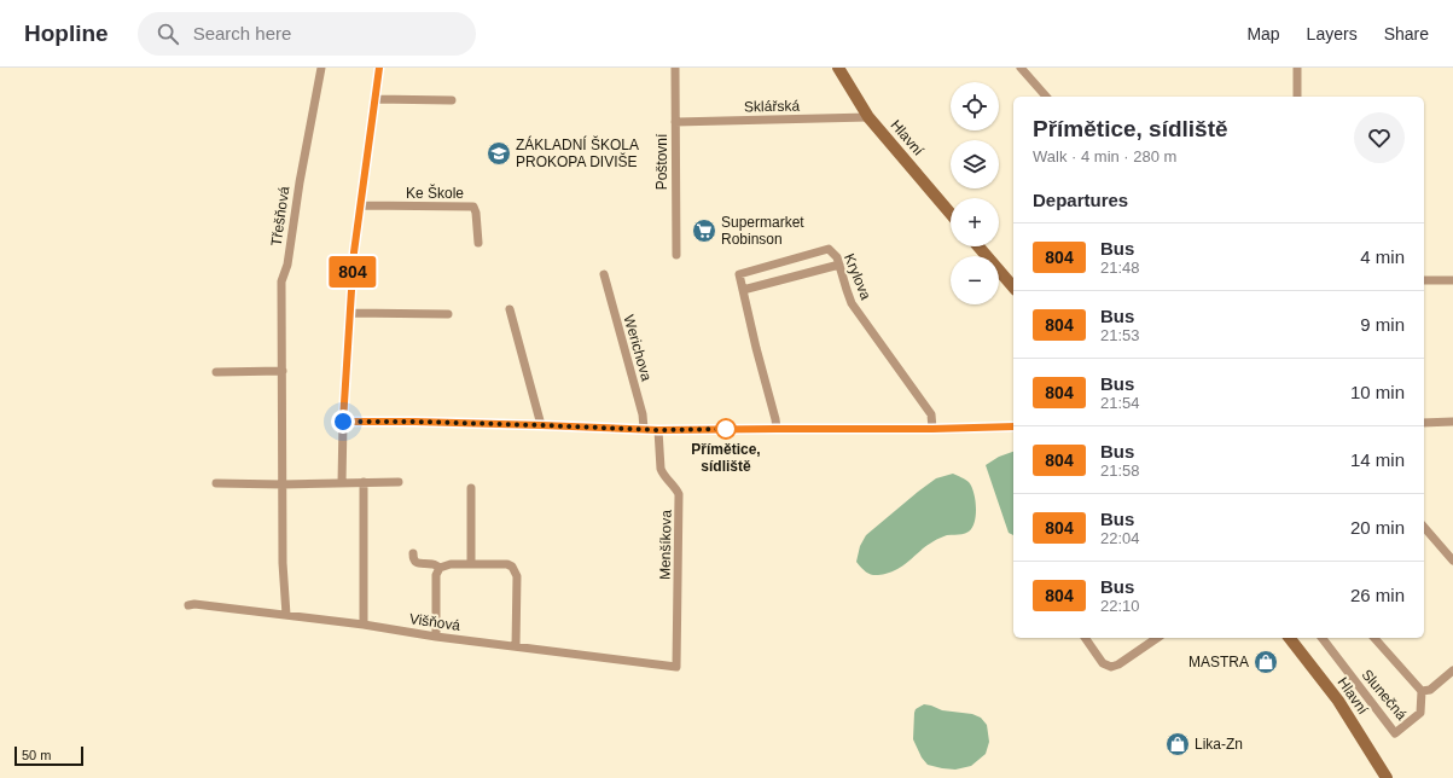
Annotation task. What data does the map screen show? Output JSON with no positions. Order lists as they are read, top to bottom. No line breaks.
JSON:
{"streets":{"main road":["Hlavní"],"street":["Sklářská","Poštovní","Ke Škole","Třešňová","Krylova","Werichova","Menšíkova","Višňová","Slunečná"]},"crossings":[["Sklářská","Hlavní"],["Sklářská","Poštovní"],["Třešňová","Višňová"],["Menšíkova","Višňová"]],"places":{"school or university":["ZÁKLADNÍ ŠKOLA PROKOPA DIVIŠE"],"supermarket":["Supermarket Robinson"],"other":["Přímětice, sídliště"],"shop":["MASTRA","Lika-Zn"]},"lines":["bus line 804"],"scale_bar":"50 m","page":{"header":"Hopline","search":"Search here","nav":["Map","Layers","Share"],"on_map":"804","map_buttons":["+","−"],"heading":[["Přímětice, sídliště","Walk · 4 min · 280 m"],"Departures"],"list":[{"mark":"804","name":"Bus","note":"21:48","value":"4 min"},{"mark":"804","name":"Bus","note":"21:53","value":"9 min"},{"mark":"804","name":"Bus","note":"21:54","value":"10 min"},{"mark":"804","name":"Bus","note":"21:58","value":"14 min"},{"mark":"804","name":"Bus","note":"22:04","value":"20 min"},{"mark":"804","name":"Bus","note":"22:10","value":"26 min"}],"scale":"50 m"}}
